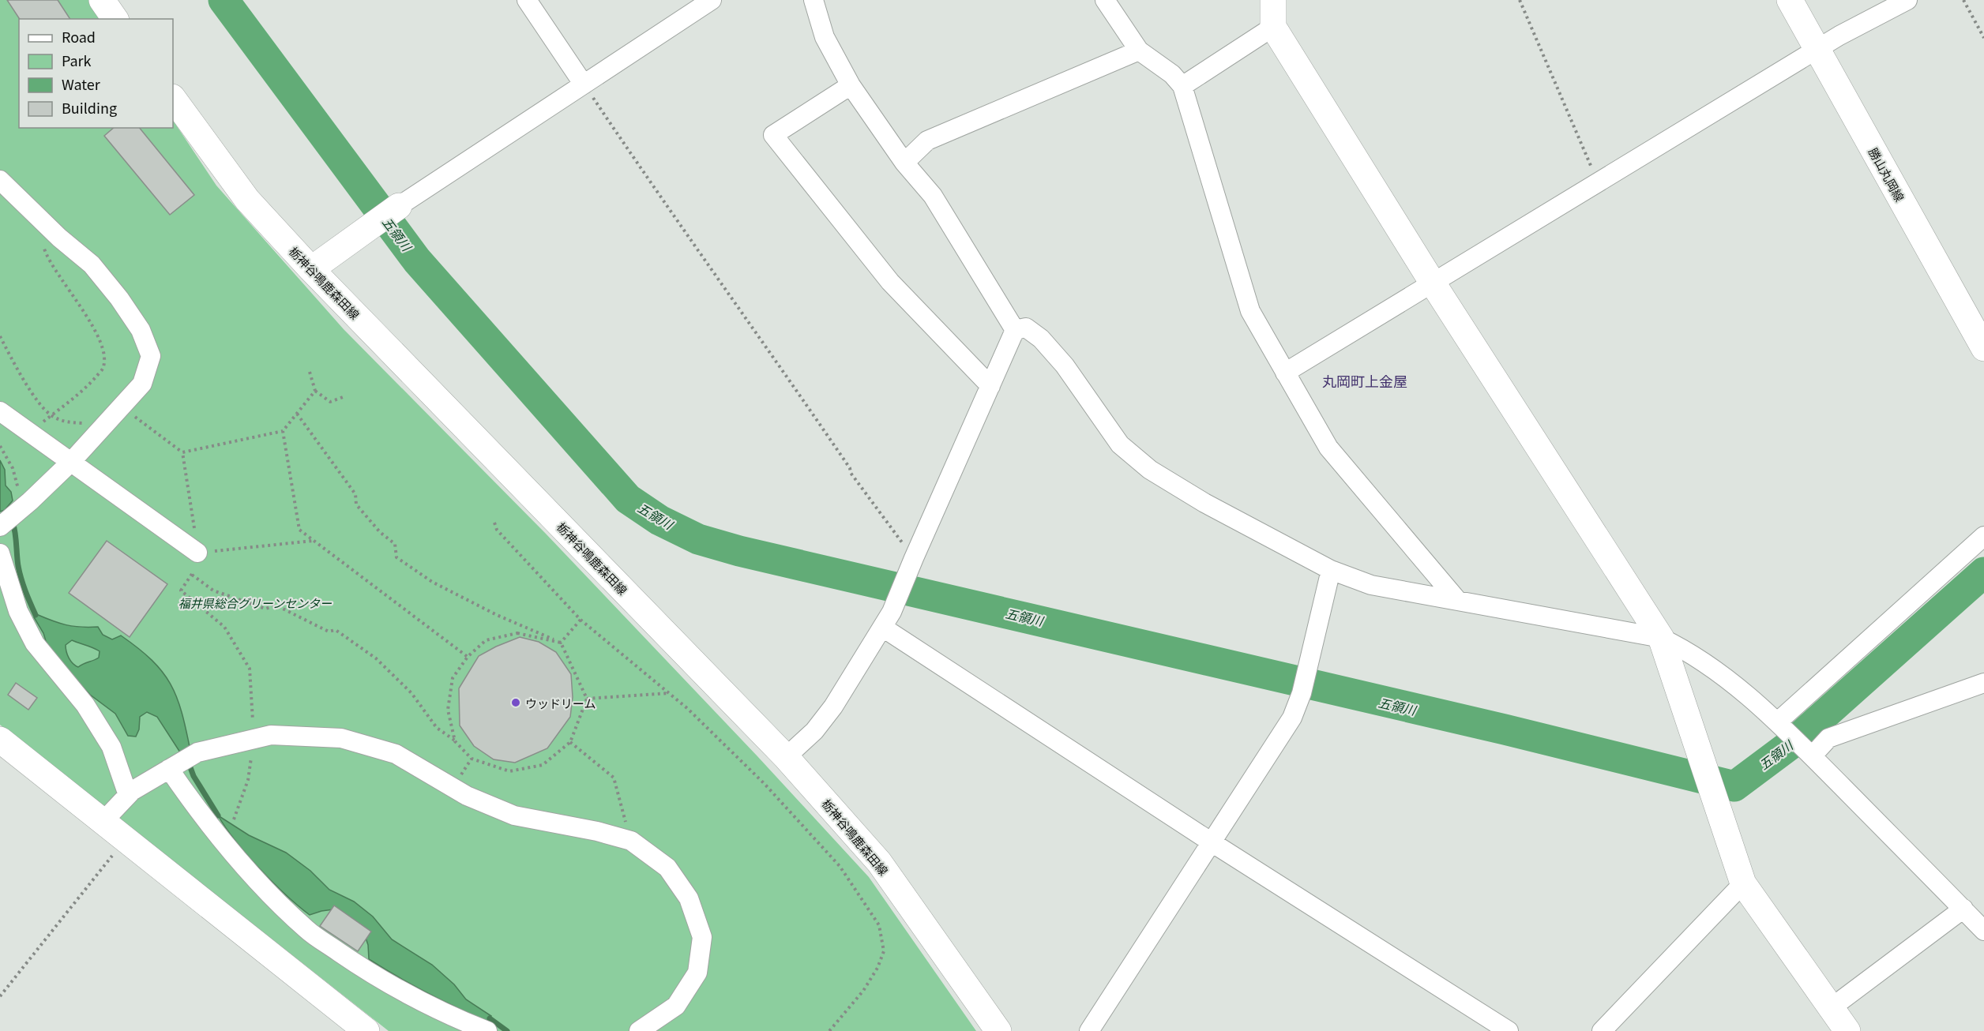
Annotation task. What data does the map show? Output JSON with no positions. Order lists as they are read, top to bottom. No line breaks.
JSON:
{"streets":{"street":["勝山丸岡線","栃神谷鳴鹿森田線"]},"districts":["丸岡町上金屋"],"water":["五領川"],"parks":["福井県総合グリーンセンター"],"places":["ウッドリーム"],"legend":["Road","Park","Water","Building"]}
